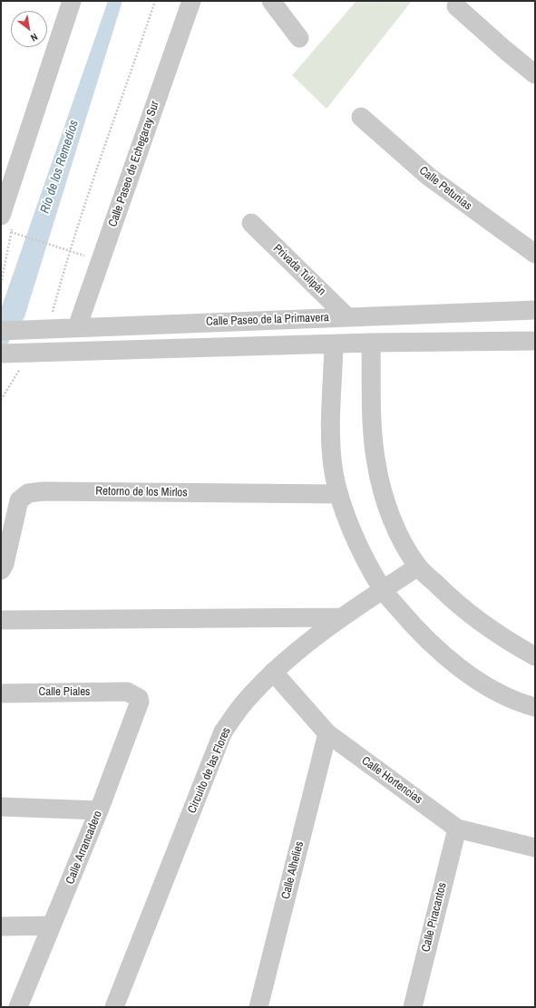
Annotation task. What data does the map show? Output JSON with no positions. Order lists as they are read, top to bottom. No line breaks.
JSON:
{"streets":{"street":["Calle Paseo de Echegaray Sur","Calle Petunias","Privada Tulipán","Calle Paseo de la Primavera","Retorno de los Mirlos","Calle Piales","Circuito de las Flores","Calle Hortencias","Calle Arrancadero","Calle Alhelies","Calle Piracantos"]},"crossings":[["Calle Paseo de Echegaray Sur","Calle Paseo de la Primavera"],["Privada Tulipán","Calle Paseo de la Primavera"],["Calle Piales","Calle Arrancadero"],["Circuito de las Flores","Calle Hortencias"],["Calle Hortencias","Calle Alhelies"],["Calle Hortencias","Calle Piracantos"]],"water":["Río de los Remedios"],"north":"bottom right"}
